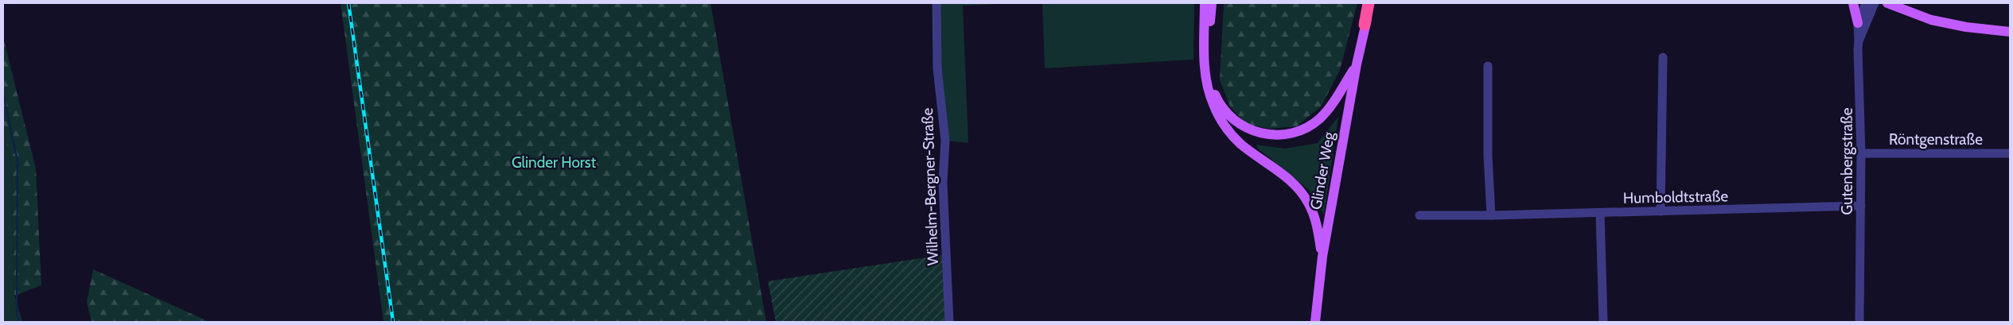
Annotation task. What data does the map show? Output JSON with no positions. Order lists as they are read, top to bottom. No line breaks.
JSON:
{"streets":{"main road":["Glinder Weg"],"street":["Röntgenstraße","Gutenbergstraße","Wilhelm-Bergner-Straße","Humboldtstraße"]},"crossings":[["Röntgenstraße","Gutenbergstraße"],["Gutenbergstraße","Humboldtstraße"]],"parks":["Glinder Horst"]}
